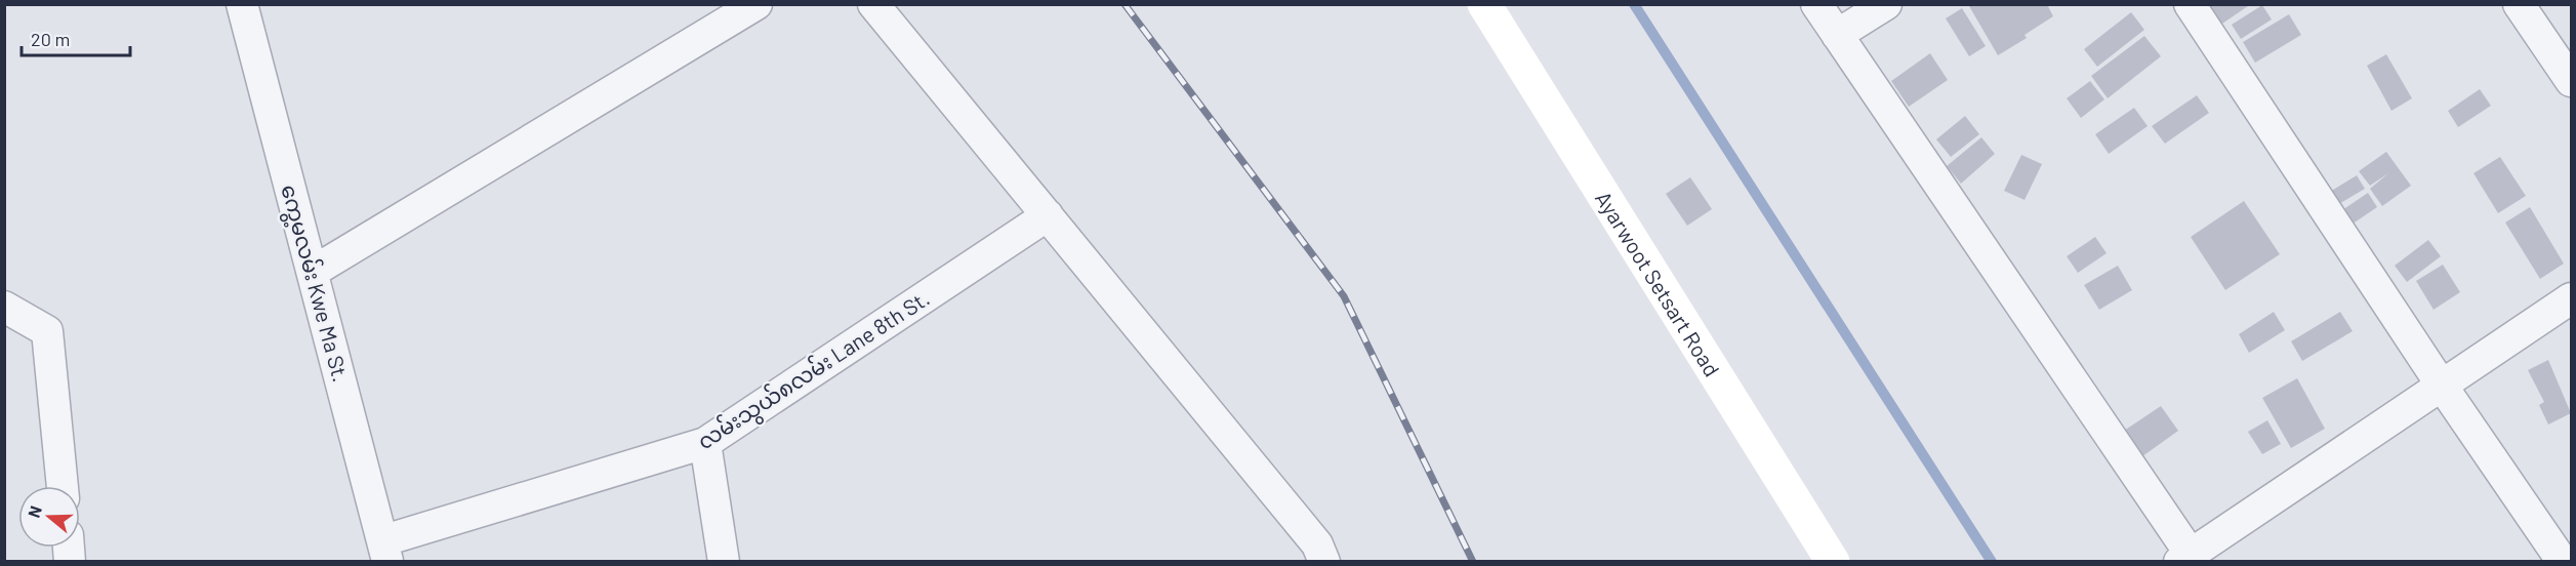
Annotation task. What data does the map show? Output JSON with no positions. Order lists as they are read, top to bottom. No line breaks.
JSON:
{"streets":{"main road":["Ayarwoot Setsart Road"],"street":["ကွေ့မလမ်း Kwe Ma St.","လမ်းသွယ်၈လမ်း Lane 8th St."]},"crossings":[["ကွေ့မလမ်း Kwe Ma St.","လမ်းသွယ်၈လမ်း Lane 8th St."]],"scale_bar":"20 m","north":"left"}
